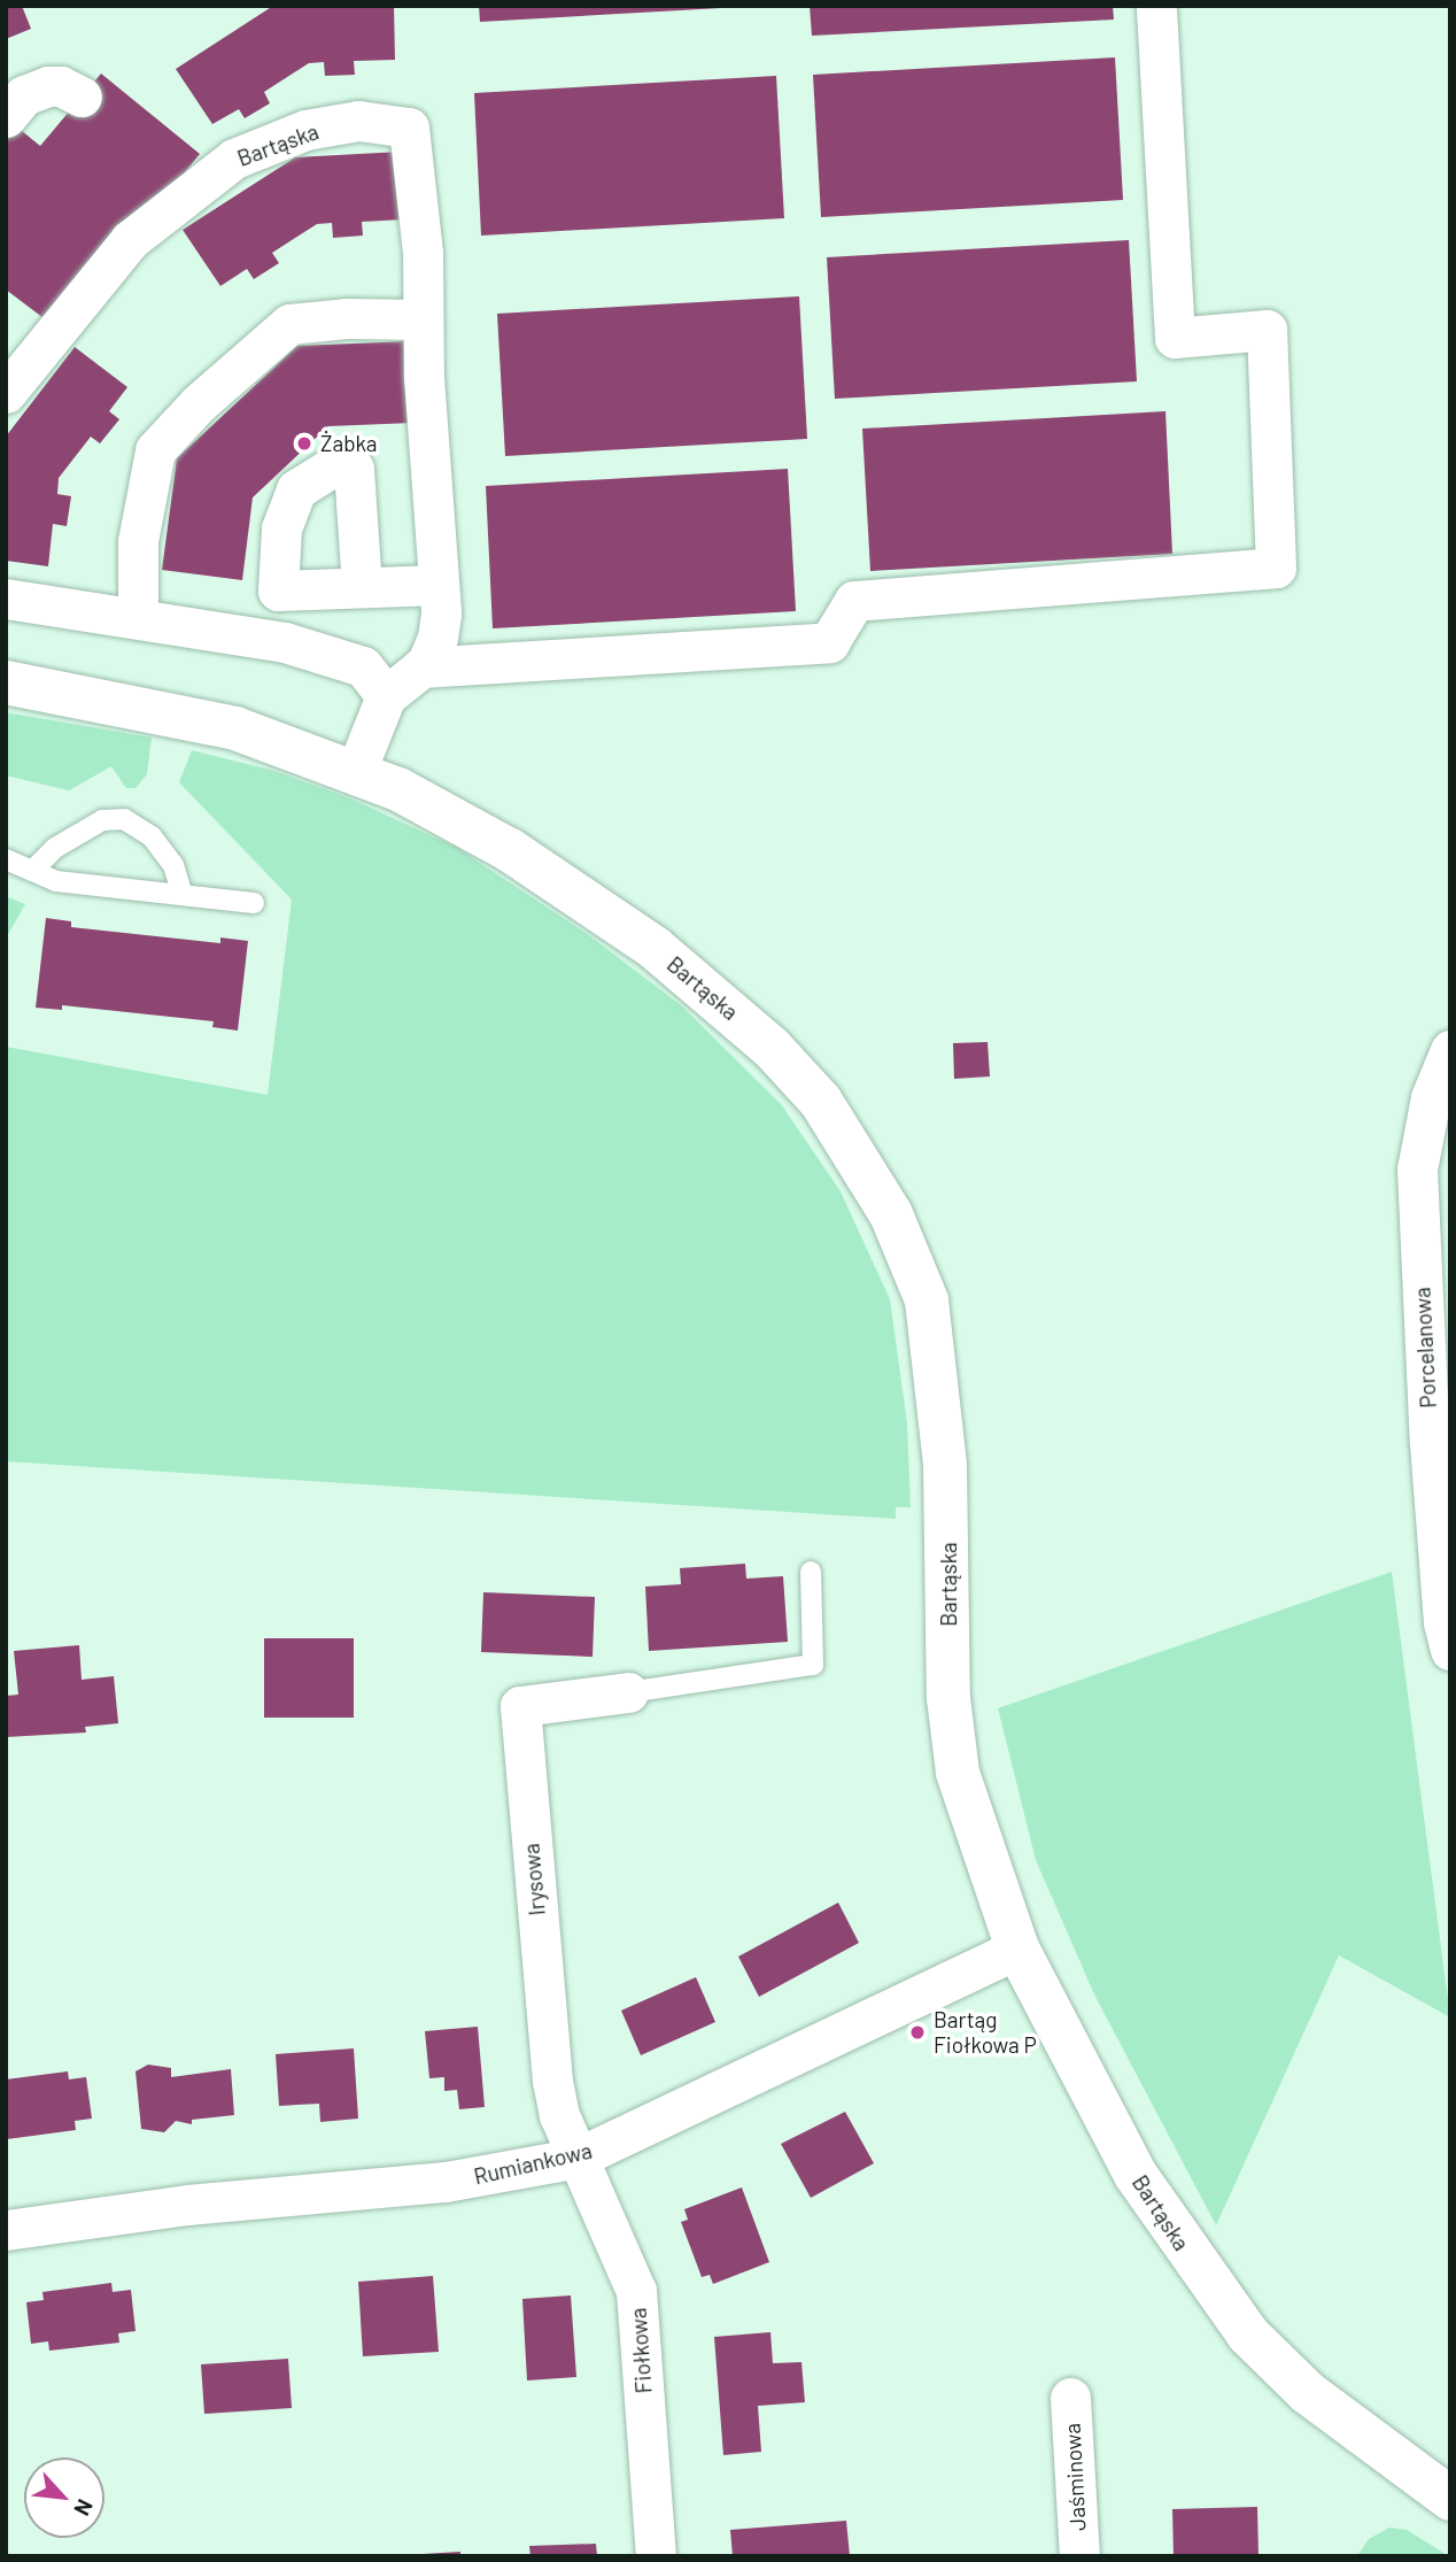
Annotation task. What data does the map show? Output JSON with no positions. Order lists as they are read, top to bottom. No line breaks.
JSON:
{"streets":{"street":["Bartąska","Porcelanowa","Irysowa","Rumiankowa","Fiołkowa","Jaśminowa"]},"crossings":[["Bartąska","Rumiankowa"],["Irysowa","Rumiankowa"],["Irysowa","Fiołkowa"],["Rumiankowa","Fiołkowa"]],"places":["Żabka","Bartąg Fiołkowa P"],"north":"bottom right"}
